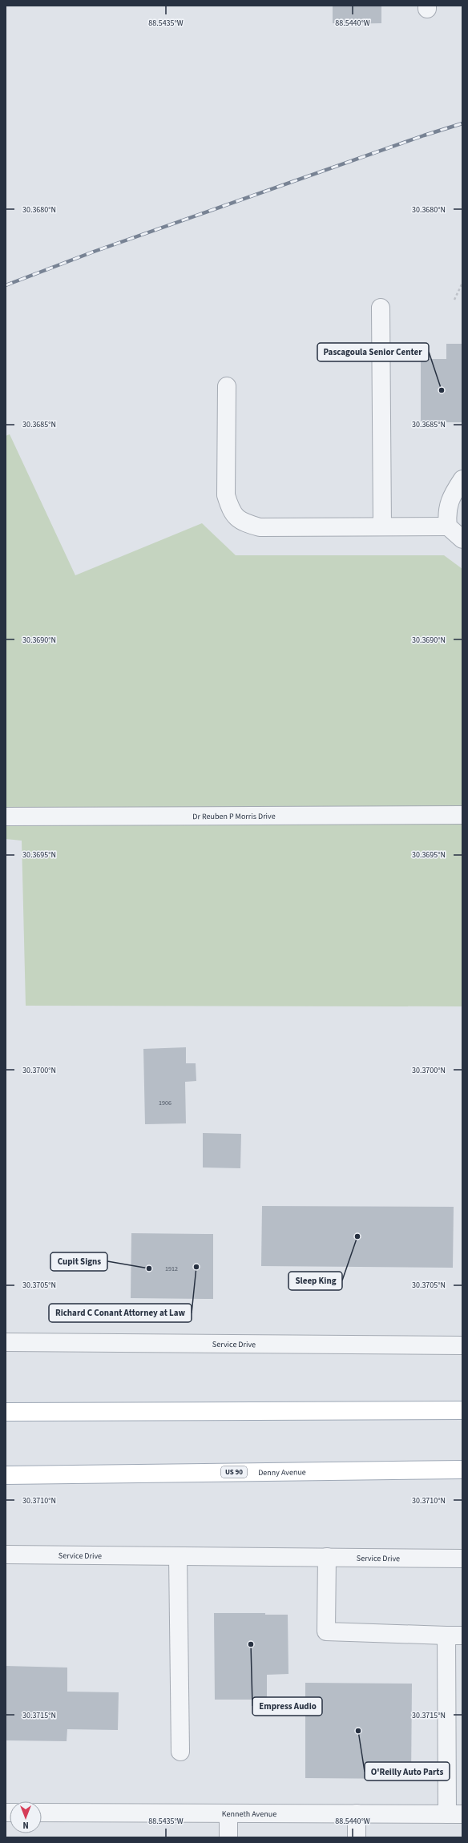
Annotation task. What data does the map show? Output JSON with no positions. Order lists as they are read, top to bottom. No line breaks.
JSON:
{"streets":{"main road":["Denny Avenue","US 90"],"street":["Dr Reuben P Morris Drive","Service Drive","Kenneth Avenue"]},"places":["Pascagoula Senior Center","Sleep King","Richard C Conant Attorney at Law","Cupit Signs","Empress Audio","O'Reilly Auto Parts"],"house_numbers":["1906","1912"],"north":"bottom","coordinates":["88.5435°W","88.5440°W","30.3680°N","30.3685°N","30.3690°N","30.3695°N","30.3700°N","30.3705°N","30.3710°N","30.3715°N"]}
